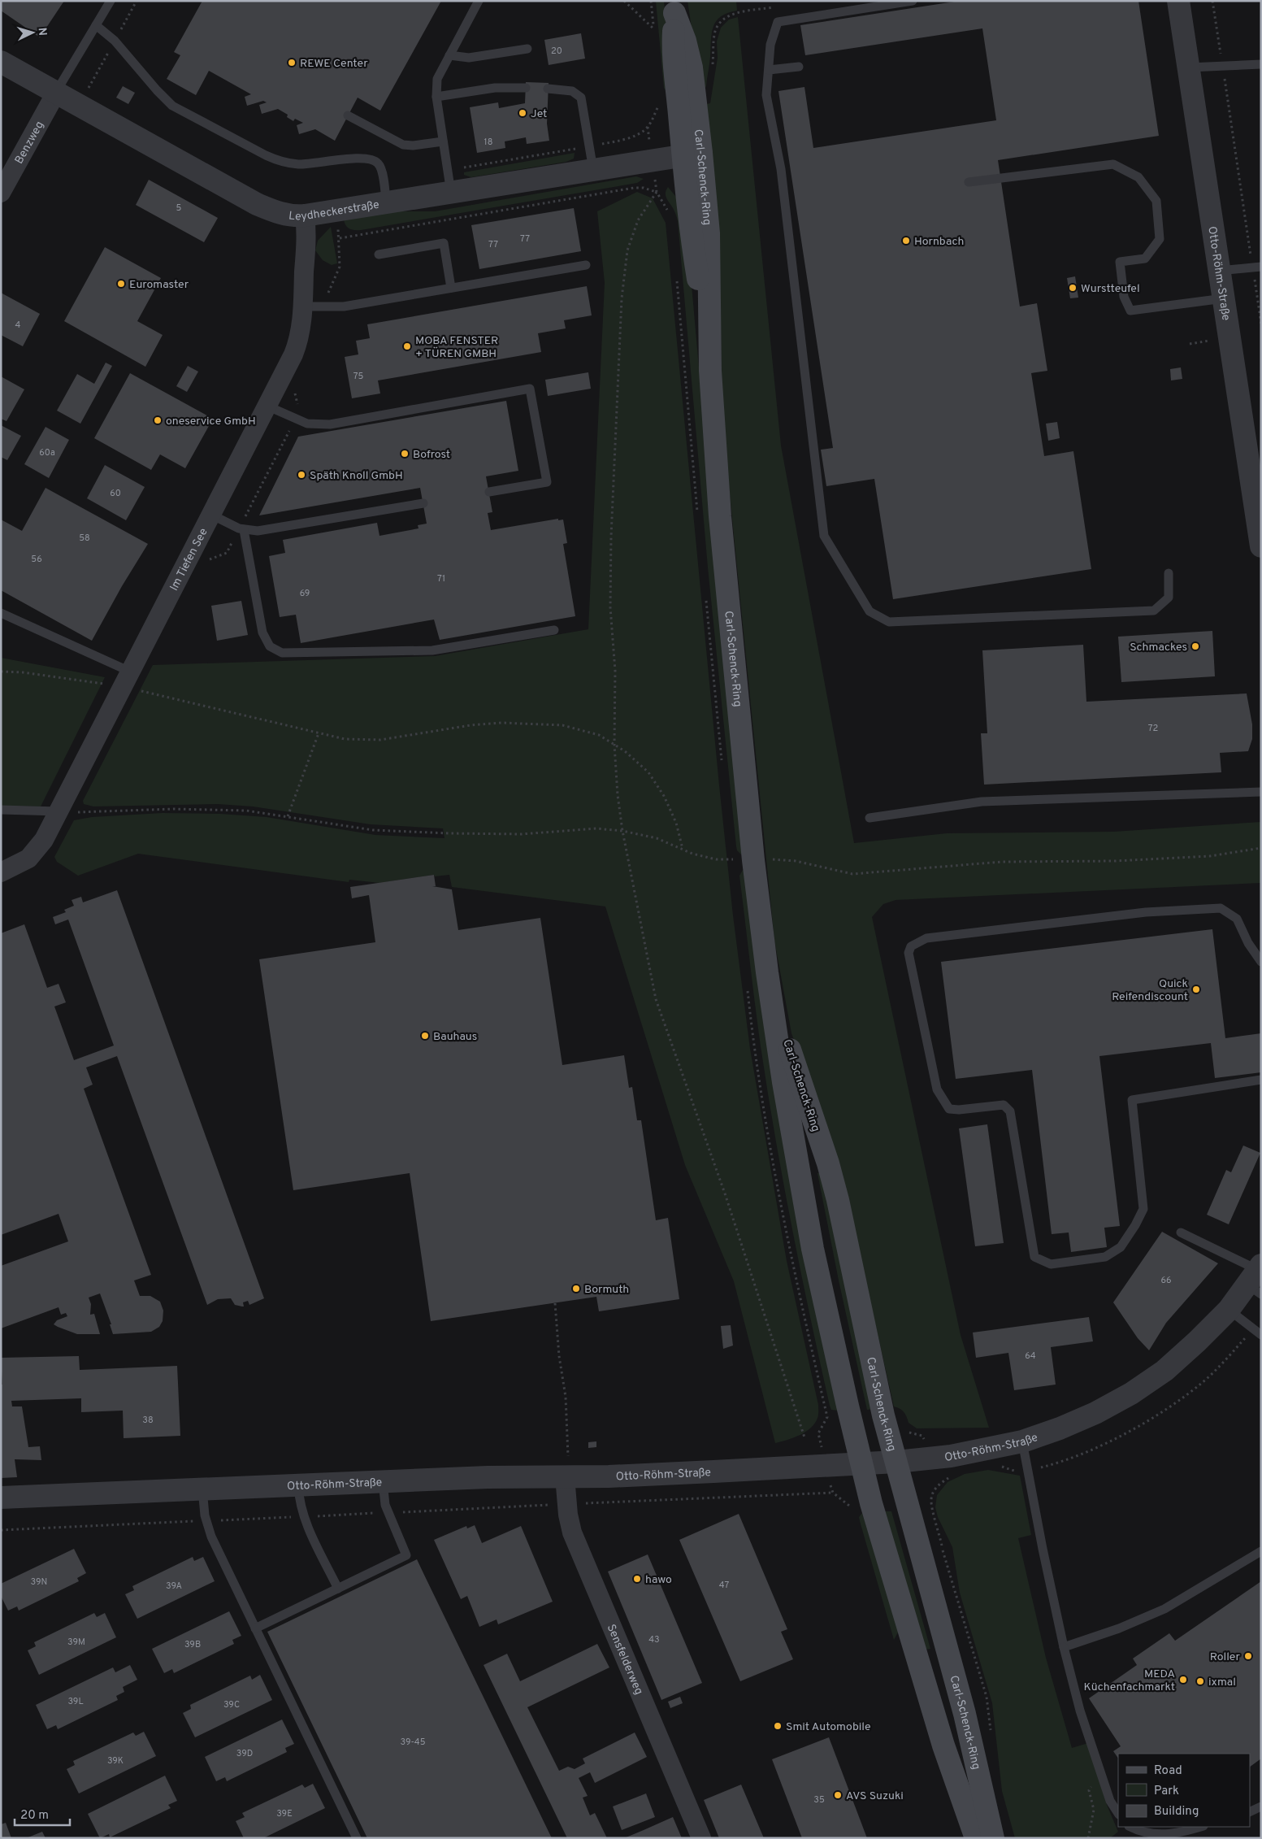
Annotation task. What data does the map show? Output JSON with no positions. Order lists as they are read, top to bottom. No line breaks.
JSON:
{"streets":{"main road":["Carl-Schenck-Ring"],"street":["Benzweg","Leydheckerstraße","Otto-Röhm-Straße","Im Tiefen See","Sensfelderweg"]},"crossings":[["Benzweg","Leydheckerstraße"],["Carl-Schenck-Ring","Leydheckerstraße"],["Carl-Schenck-Ring","Otto-Röhm-Straße"],["Leydheckerstraße","Im Tiefen See"],["Otto-Röhm-Straße","Sensfelderweg"]],"places":["REWE Center","Jet","Hornbach","Euromaster","Wurstteufel","MOBA FENSTER + TÜREN GMBH","oneservice GmbH","Bofrost","Späth Knoll GmbH","Schmackes","Quick Reifendiscount","Bauhaus","Bormuth","hawo","Roller","MEDA Küchenfachmarkt","ixmal","Smit Automobile","AVS Suzuki"],"house_numbers":["20","18","5","77","77","4","75","60a","60","58","56","71","69","72","66","64","38","39N","47","39A","43","39M","39B","39L","39C","39-45","39D","39K","35","39E"],"legend":["Road","Park","Building"],"scale_bar":"20 m","north":"right"}
